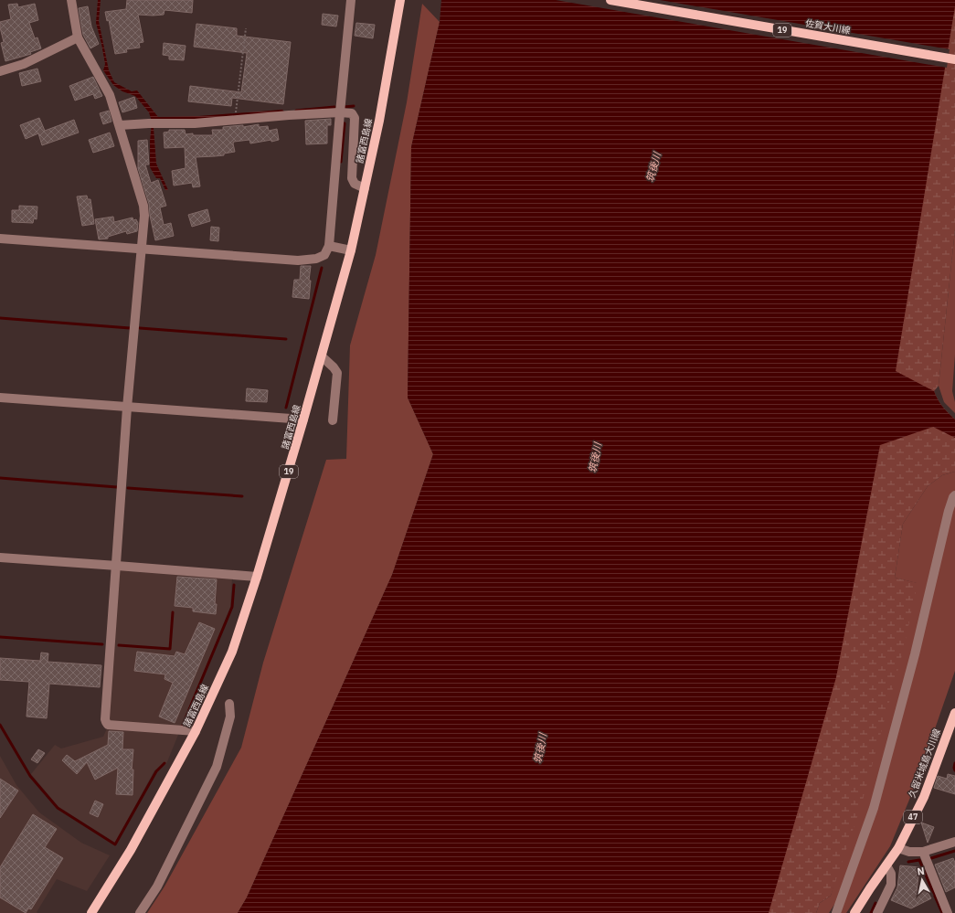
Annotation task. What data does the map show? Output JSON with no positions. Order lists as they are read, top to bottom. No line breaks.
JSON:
{"streets":{"main road":["佐賀大川線","19","諸富西島線","久留米城島大川線","47"]},"water":["筑後川"],"north":"top"}
